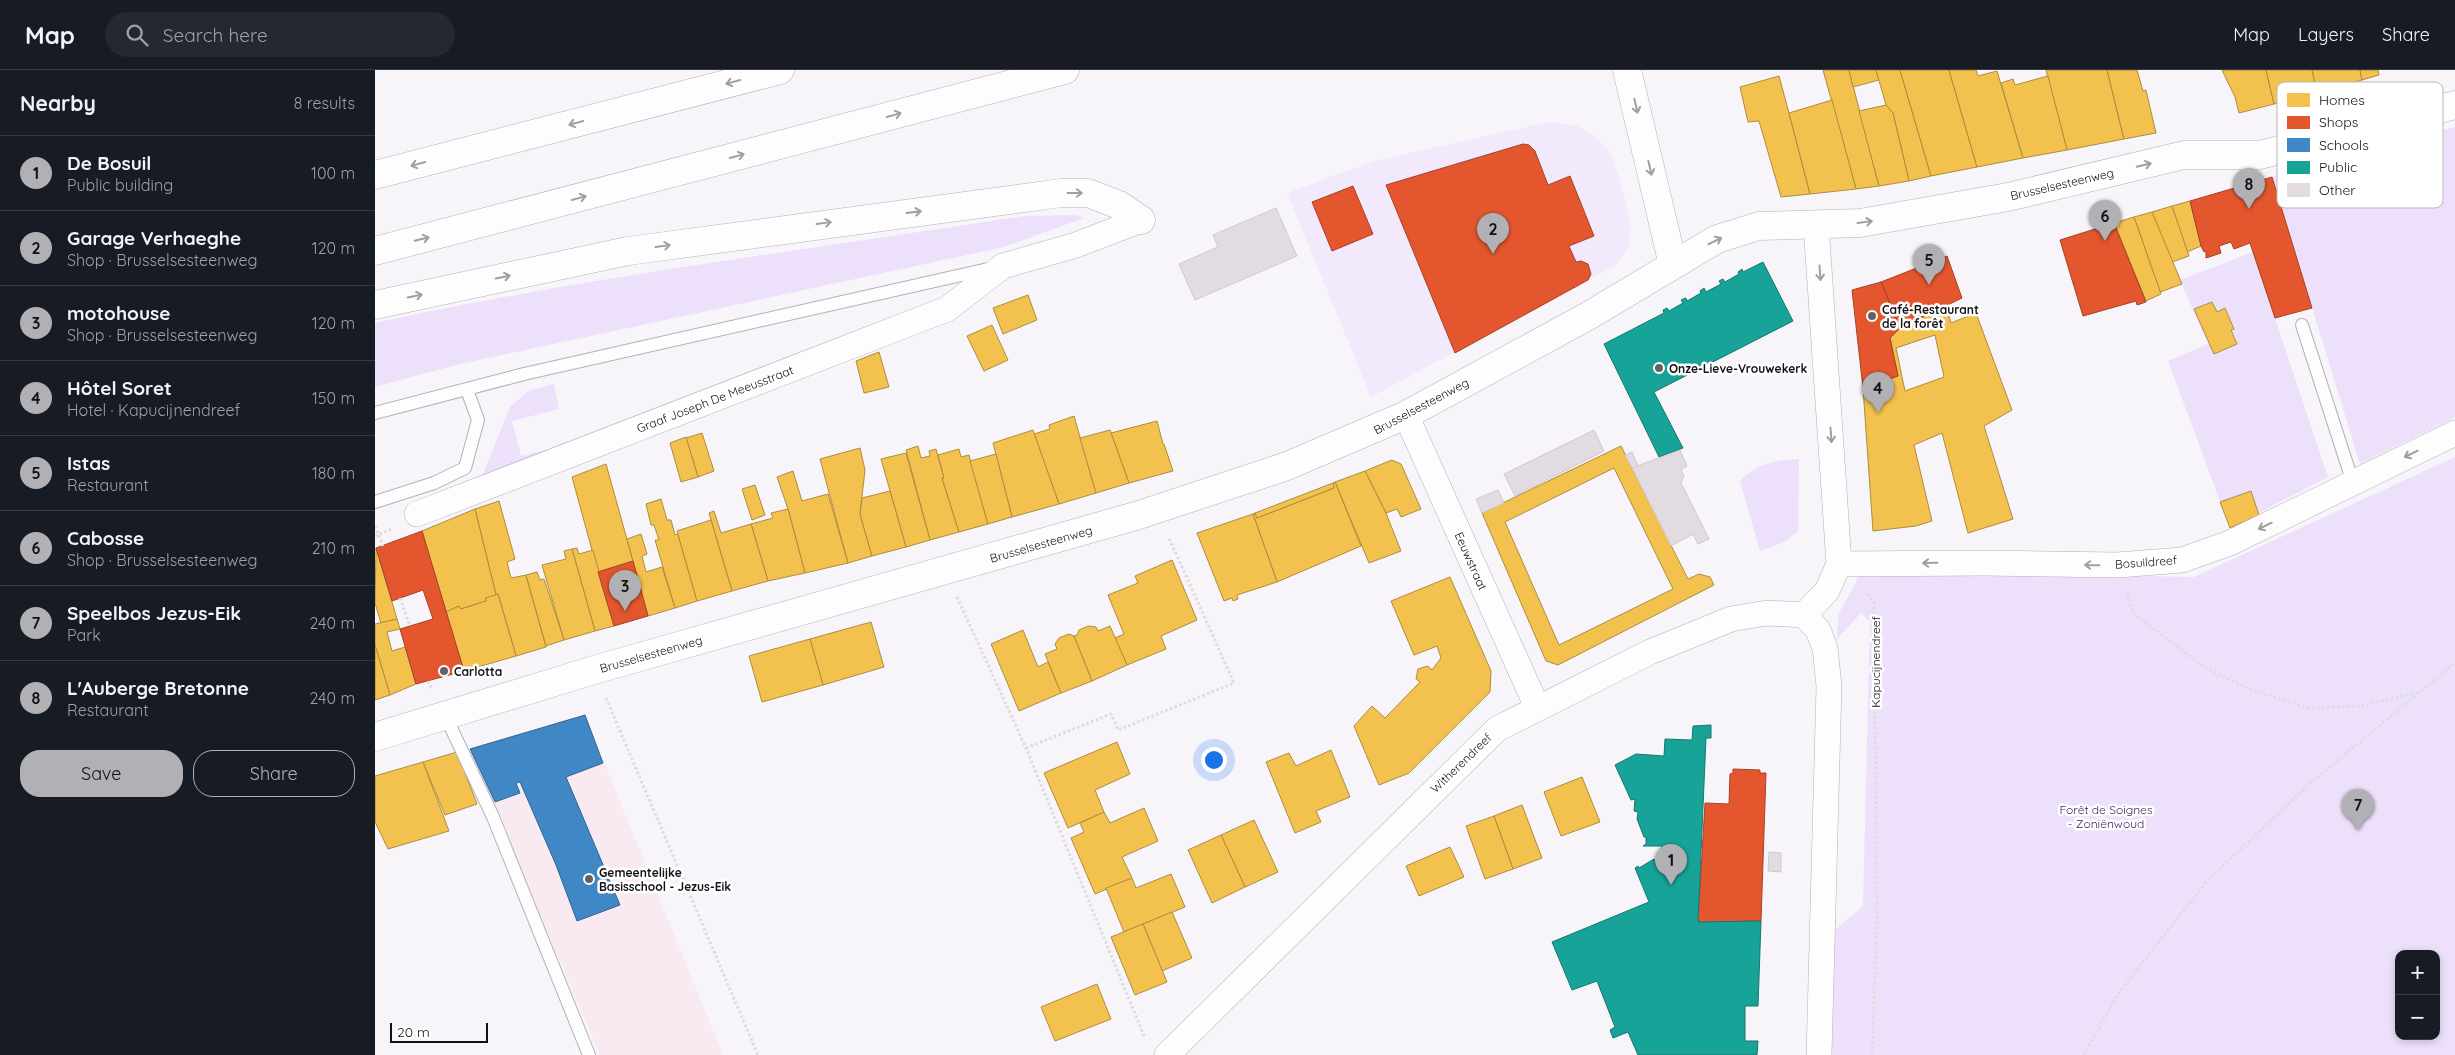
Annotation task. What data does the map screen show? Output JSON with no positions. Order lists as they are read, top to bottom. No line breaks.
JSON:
{"streets":{"main road":["Brusselsesteenweg"],"street":["Graaf Joseph De Meeusstraat","Eeuwstraat","Bosuildreef","Witherendreef"],"path":["Kapucijnendreef"]},"crossings":[["Brusselsesteenweg","Eeuwstraat"],["Eeuwstraat","Witherendreef"],["Bosuildreef","Kapucijnendreef"]],"one_way":["Bosuildreef"],"parks":["Forêt de Soignes - Zoniënwoud"],"places":["Café-Restaurant de la forêt","Onze-Lieve-Vrouwekerk","Carlotta","Gemeentelijke Basisschool - Jezus-Eik"],"legend":["Homes","Shops","Schools","Public","Other"],"scale_bar":"20 m","page":{"header":"Map","search":"Search here","nav":["Map","Layers","Share"],"heading":["Nearby","8 results"],"list":[{"mark":"1","name":"De Bosuil","note":"Public building","value":"100 m"},{"mark":"2","name":"Garage Verhaeghe","note":"Shop · Brusselsesteenweg","value":"120 m"},{"mark":"3","name":"motohouse","note":"Shop · Brusselsesteenweg","value":"120 m"},{"mark":"4","name":"Hôtel Soret","note":"Hotel · Kapucijnendreef","value":"150 m"},{"mark":"5","name":"Istas","note":"Restaurant","value":"180 m"},{"mark":"6","name":"Cabosse","note":"Shop · Brusselsesteenweg","value":"210 m"},{"mark":"7","name":"Speelbos Jezus-Eik","note":"Park","value":"240 m"},{"mark":"8","name":"L'Auberge Bretonne","note":"Restaurant","value":"240 m"}],"pins":["8","6","2","5","4","3","7","1"],"buttons":["Save","Share"],"map_buttons":["+","−"],"scale":"20 m"}}
